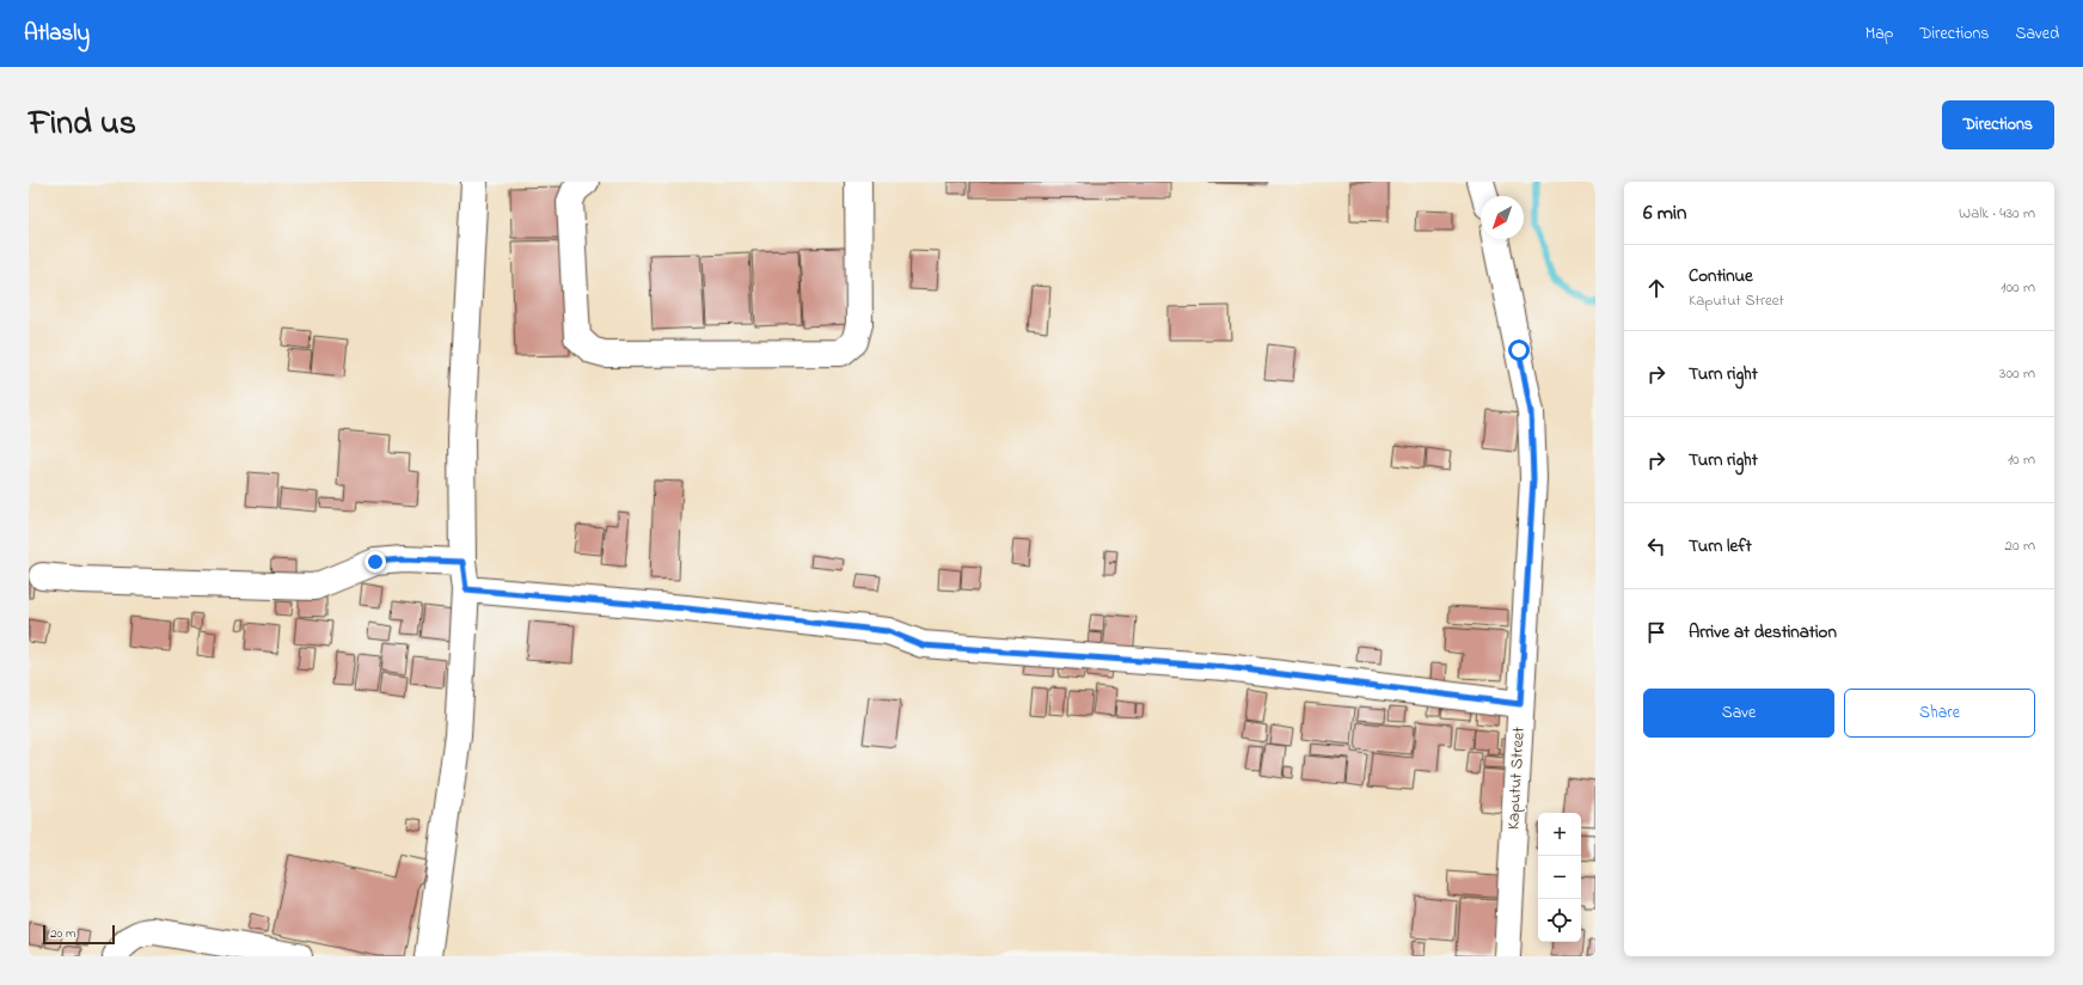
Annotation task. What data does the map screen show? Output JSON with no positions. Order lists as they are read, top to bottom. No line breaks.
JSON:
{"streets":{"street":["Kaputut Street"]},"scale_bar":"20 m","north":"bottom left","page":{"header":"Atlasly","nav":["Map","Directions","Saved"],"title":"Find us","buttons":["Directions",["Save","Share"]],"heading":["6 min","Walk · 430 m"],"list":[["Continue","Kaputut Street","100 m"],["Turn right","300 m"],["Turn right","10 m"],["Turn left","20 m"],"Arrive at destination"],"map_buttons":["+","−"],"scale":"20 m"}}
